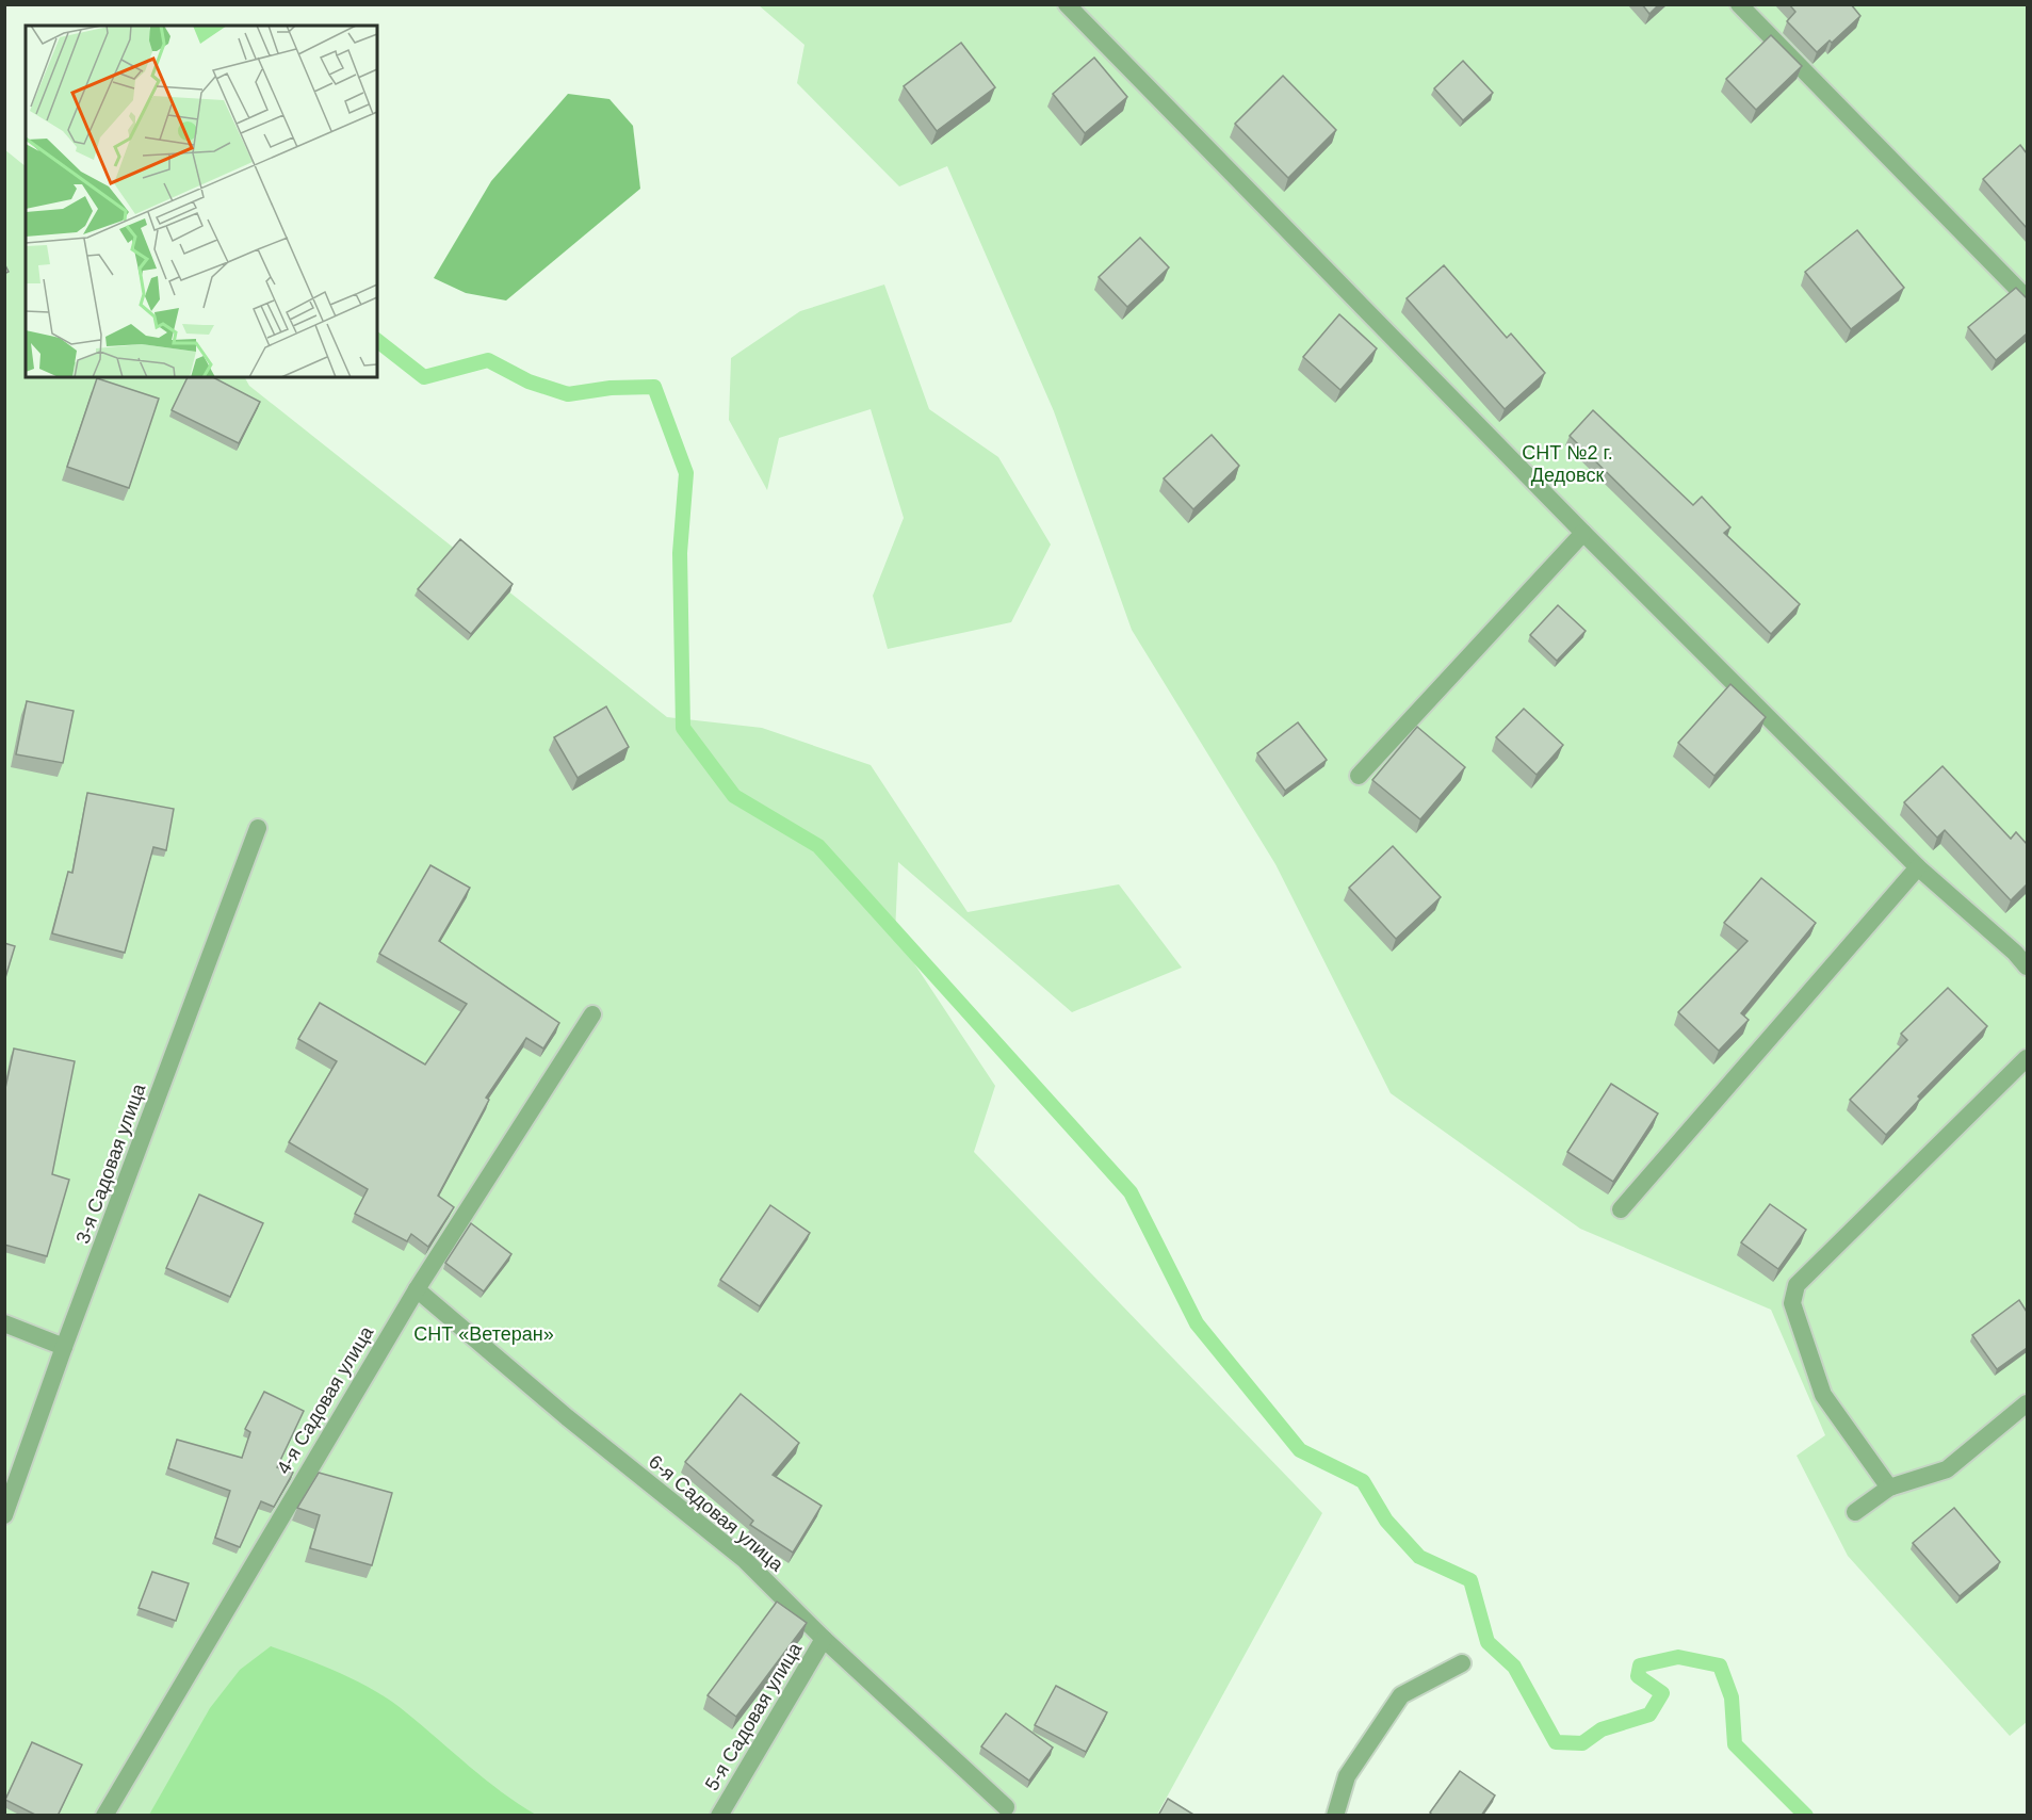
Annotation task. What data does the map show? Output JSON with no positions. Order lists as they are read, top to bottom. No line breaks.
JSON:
{"streets":{"street":["3-я Садовая улица","4-я Садовая улица","6-я Садовая улица","5-я Садовая улица"]},"crossings":[["4-я Садовая улица","6-я Садовая улица"],["6-я Садовая улица","5-я Садовая улица"]],"parks":["СНТ №2 г. Дедовск","СНТ «Ветеран»"]}
